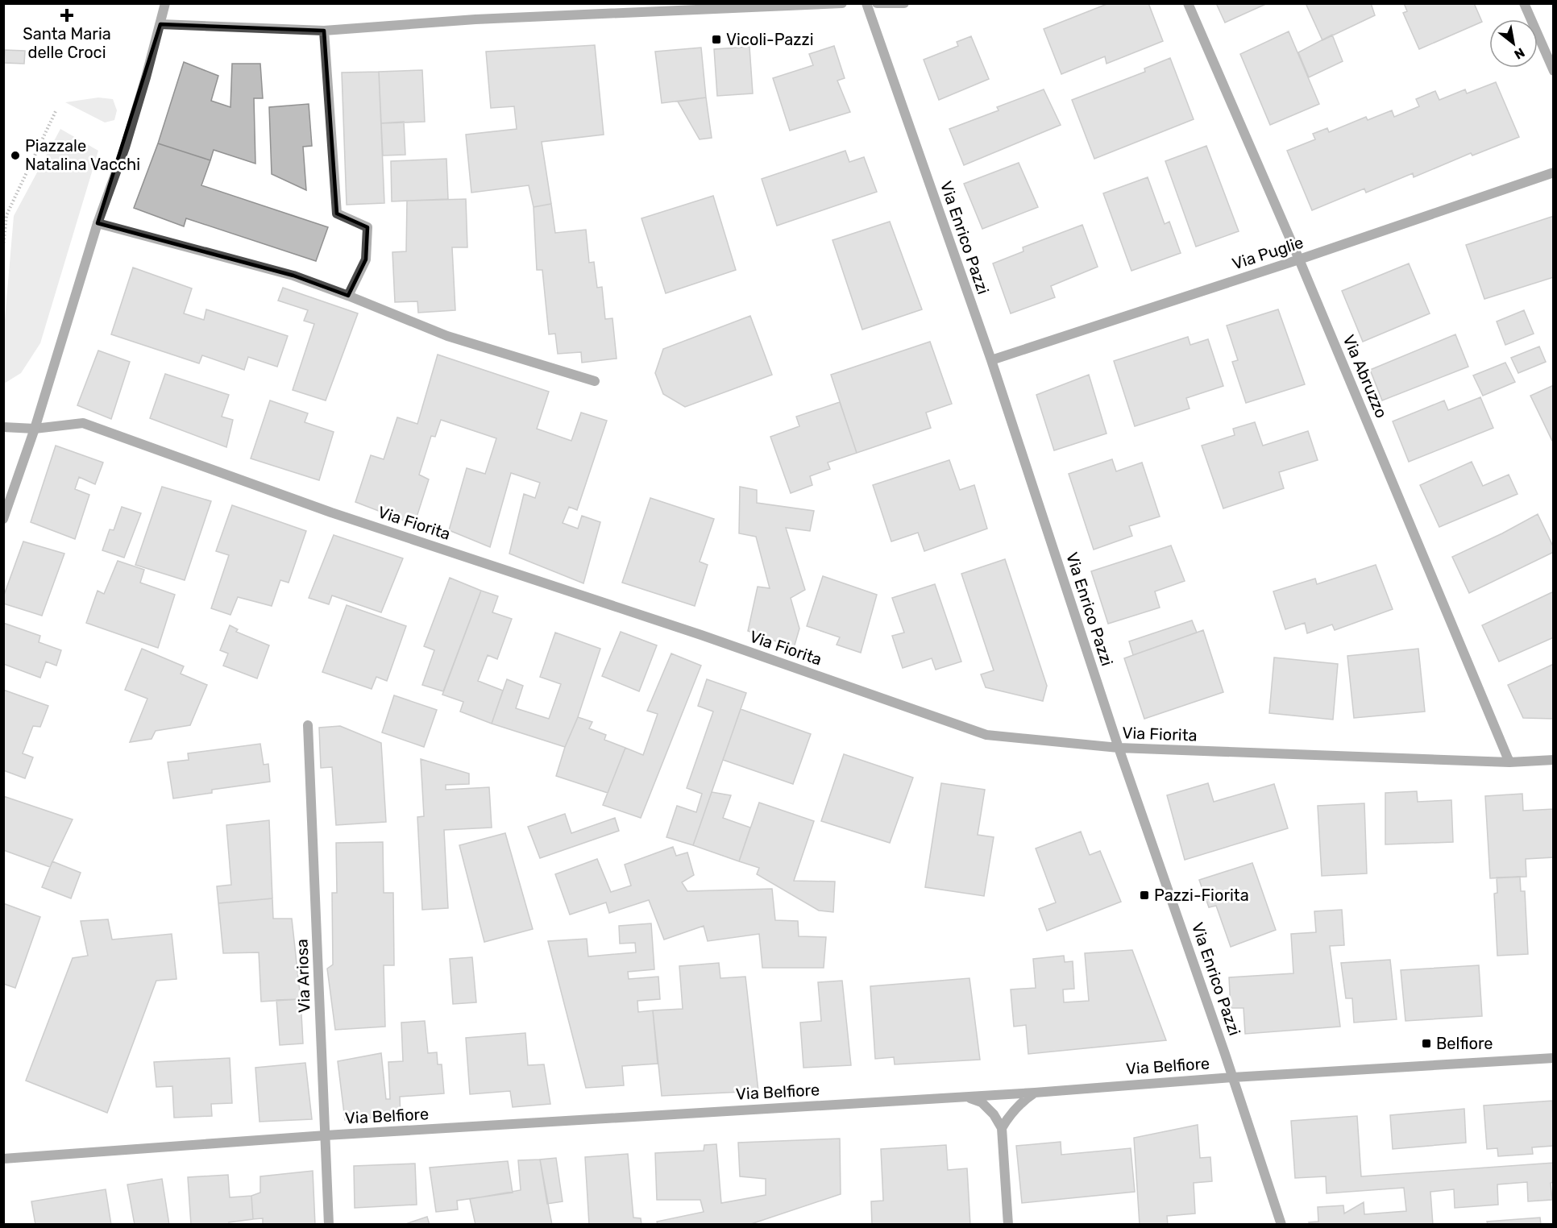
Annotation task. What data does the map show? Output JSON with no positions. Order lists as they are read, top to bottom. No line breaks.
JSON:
{"streets":{"street":["Via Enrico Pazzi","Via Puglie","Via Abruzzo","Via Fiorita","Via Ariosa","Via Belfiore"]},"crossings":[["Via Enrico Pazzi","Via Puglie"],["Via Enrico Pazzi","Via Fiorita"],["Via Enrico Pazzi","Via Belfiore"],["Via Puglie","Via Abruzzo"],["Via Abruzzo","Via Fiorita"],["Via Ariosa","Via Belfiore"]],"places":{"health":["Santa Maria delle Croci"],"transit":["Vicoli-Pazzi","Pazzi-Fiorita","Belfiore"],"other":["Piazzale Natalina Vacchi"]},"north":"bottom right"}
